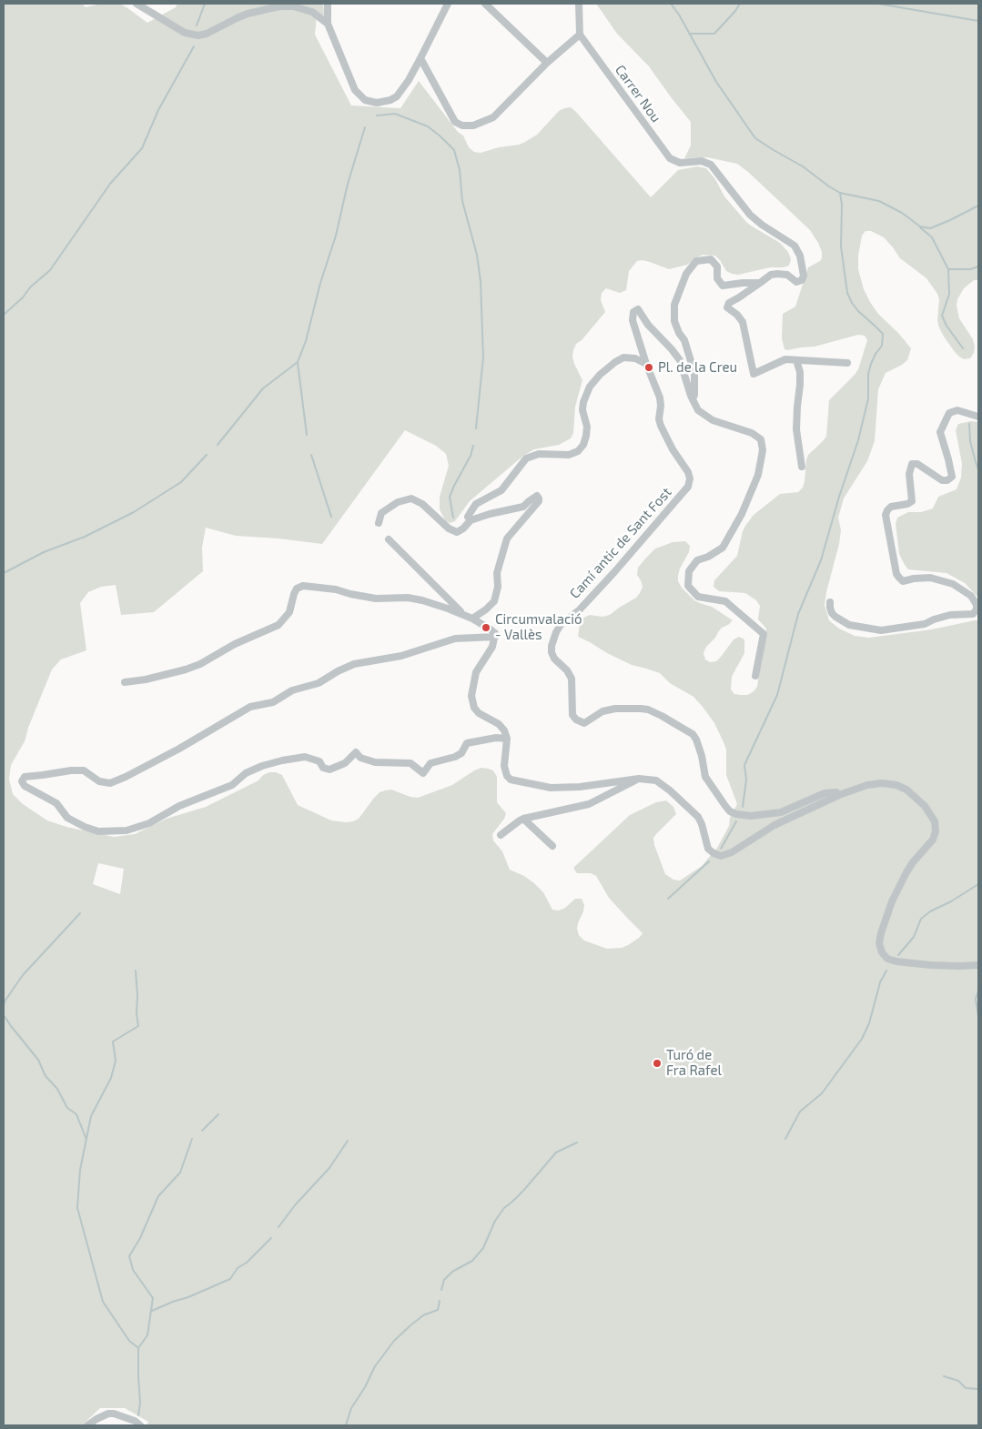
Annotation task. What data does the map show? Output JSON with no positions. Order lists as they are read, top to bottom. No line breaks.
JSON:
{"streets":{"street":["Carrer Nou","Camí antic de Sant Fost"]},"places":["Pl. de la Creu","Circumvalació - Vallès","Turó de Fra Rafel"]}
